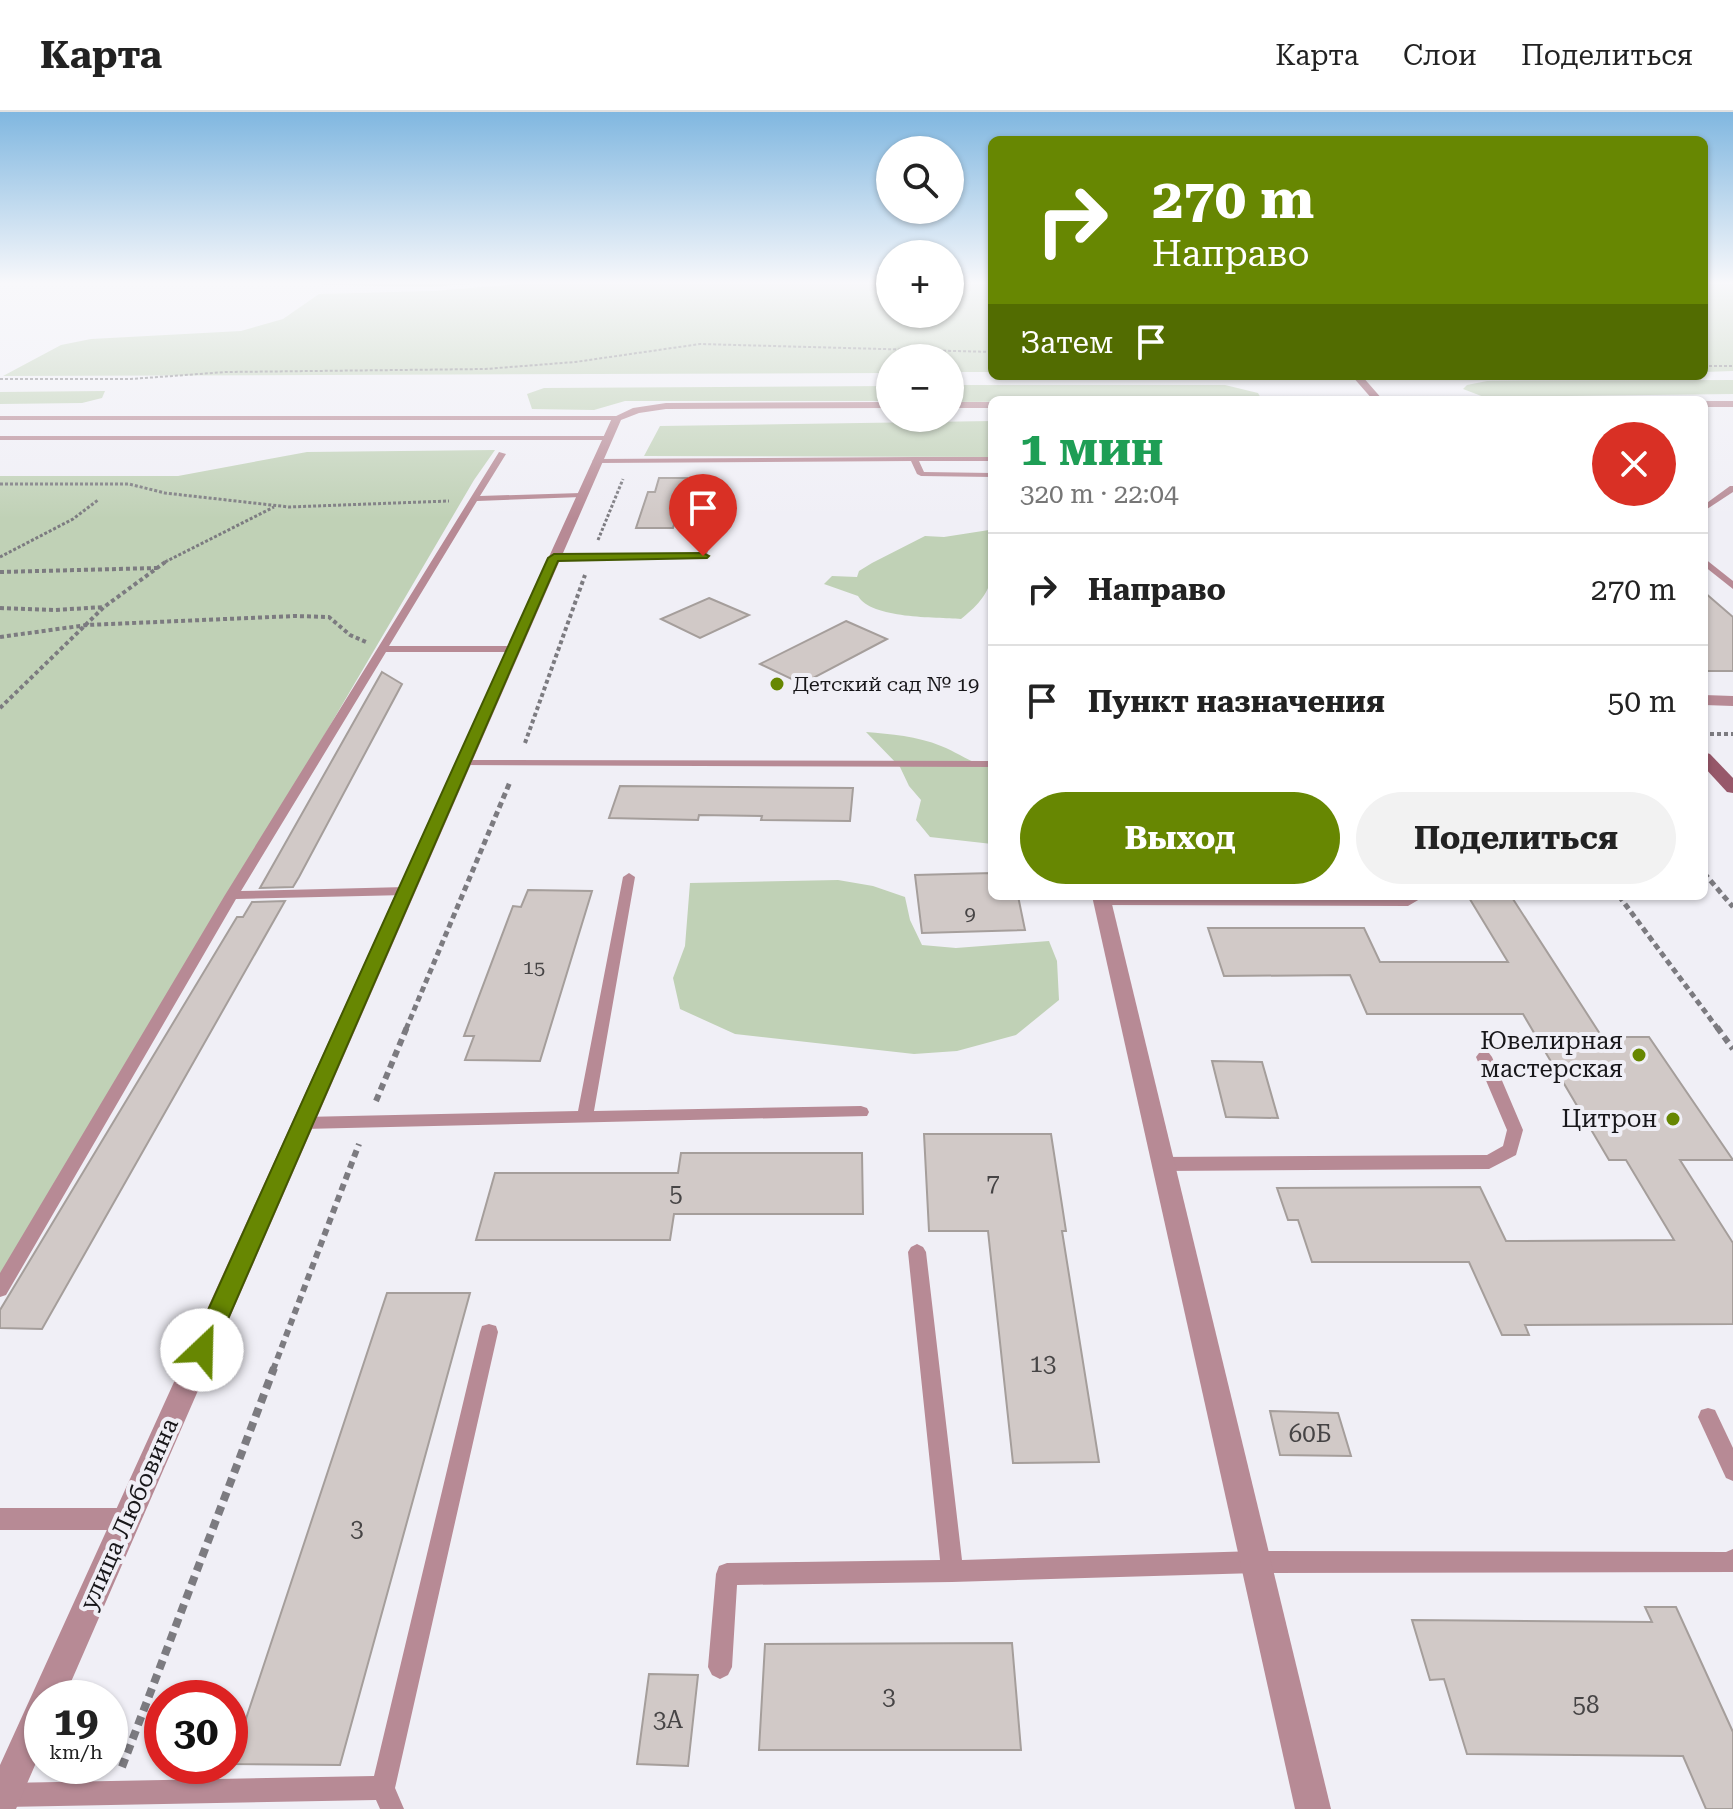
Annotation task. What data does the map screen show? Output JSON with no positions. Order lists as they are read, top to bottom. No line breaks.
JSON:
{"streets":{"street":["улица Любовина"]},"places":["Детский сад № 19","Ювелирная мастерская","Цитрон"],"house_numbers":["9","15","7","5","13","60Б","3","3","58","3А"],"page":{"header":"Карта","nav":["Карта","Слои","Поделиться"],"map_buttons":["+","−"],"turn":["270 m","Направо"],"then":"Затем","heading":["1 мин","320 m · 22:04"],"list":[{"name":"Направо","value":"270 m"},{"name":"Пункт назначения","value":"50 m"}],"buttons":["Выход","Поделиться"],"speed":"19 km/h","limit":"30"}}
